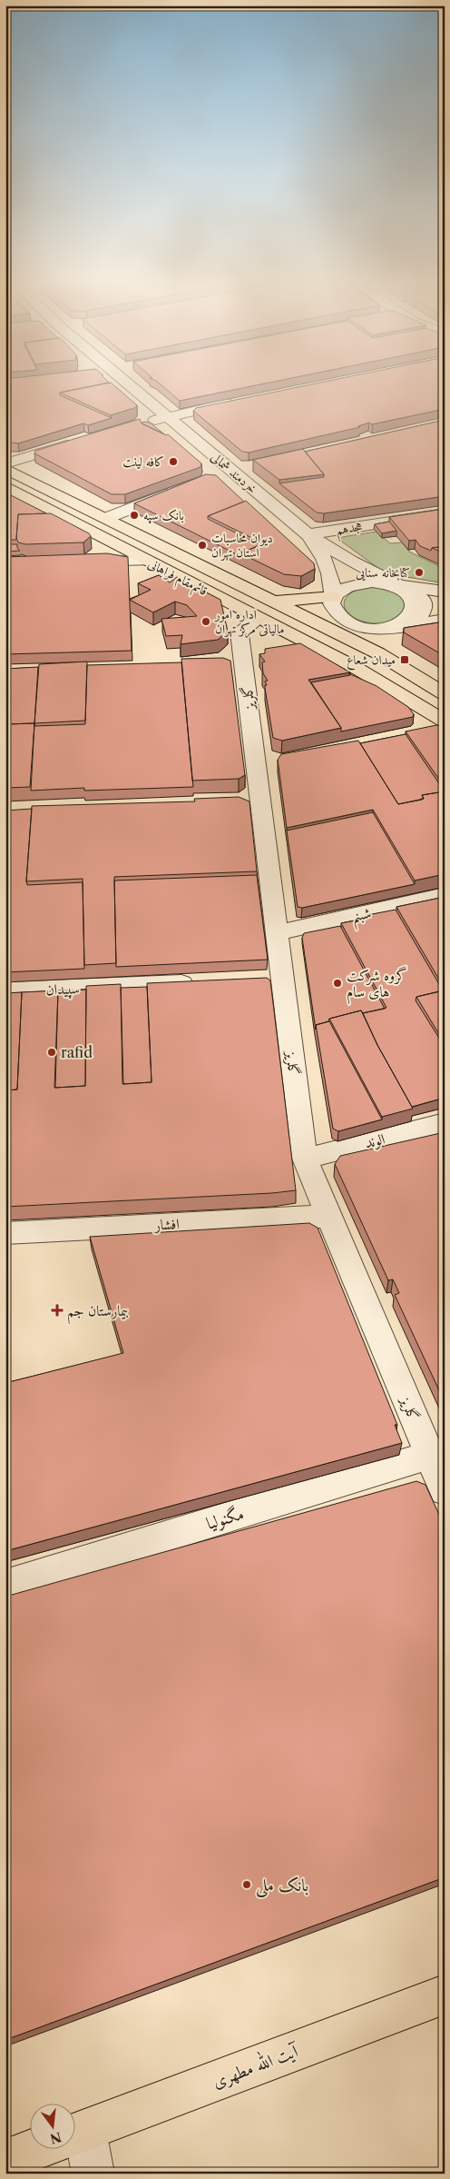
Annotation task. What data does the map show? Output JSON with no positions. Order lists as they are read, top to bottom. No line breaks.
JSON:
{"streets":{"main road":["قائم‌مقام فراهانی","آیت الله مطهری"],"street":["خردمند شمالی","هجدهم","گلریز","شبنم","سپیدان","الوند","افشار","مگنولیا"]},"crossings":[["خردمند شمالی","هجدهم"],["قائم‌مقام فراهانی","گلریز"],["گلریز","شبنم"],["گلریز","الوند"],["گلریز","افشار"],["گلریز","مگنولیا"]],"places":{"other":["کافه لینت","بانک سپه","دیوان محاسبات استان تهران","كتابخانه سنایی","اداره امور مالیاتی مرکز تهران","گروه شرکت های سام","rafid","بانک ملی"],"transit":["میدان شعاع"],"health":["بیمارستان جم"]},"north":"bottom"}
